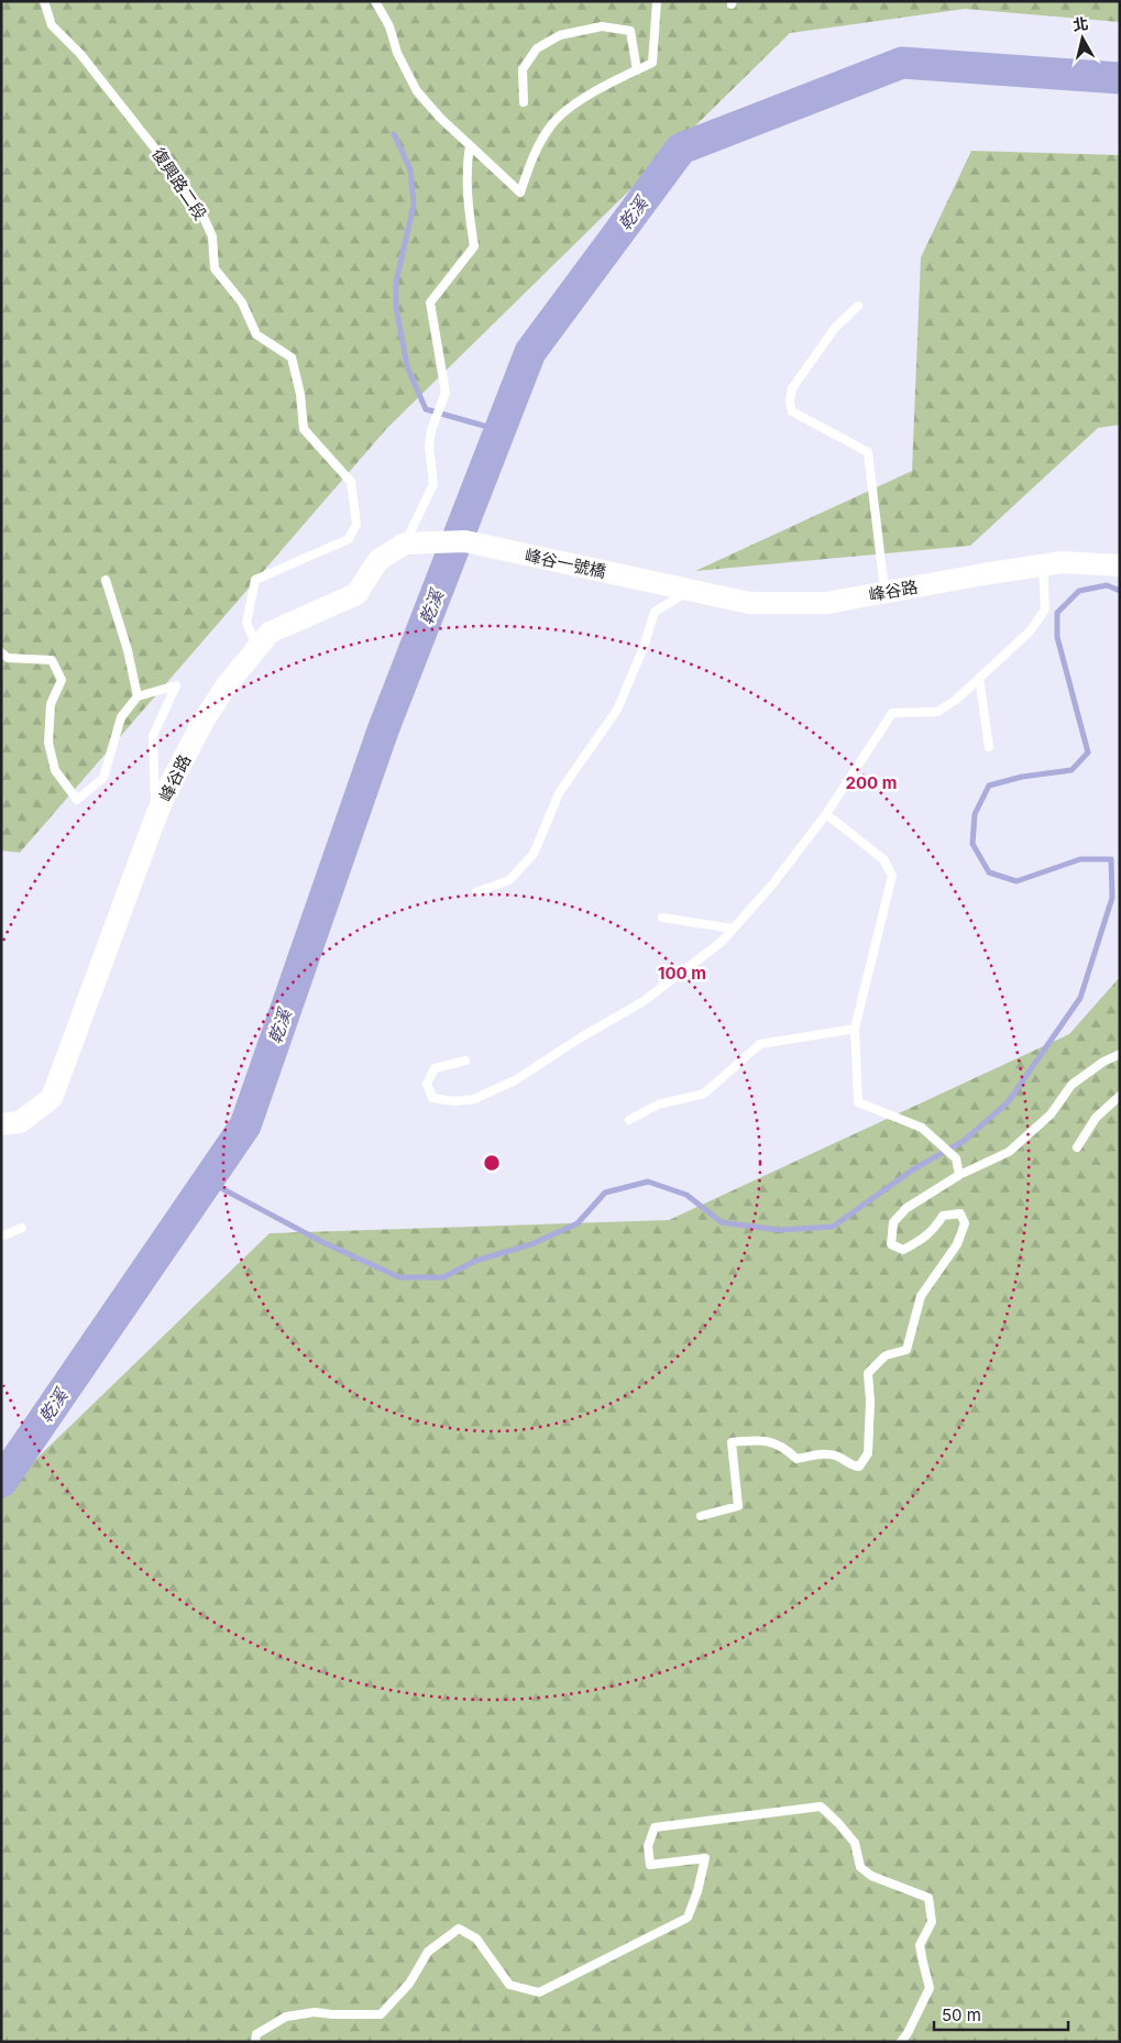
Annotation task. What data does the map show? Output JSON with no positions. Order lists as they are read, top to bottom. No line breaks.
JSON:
{"streets":{"street":["峰谷一號橋","峰谷路"],"lane":["復興路二段"]},"crossings":[["復興路二段","峰谷路"],["峰谷一號橋","峰谷路"]],"water":["乾溪"],"scale_bar":"50 m","north":"top","rings":["200 m","100 m"]}
